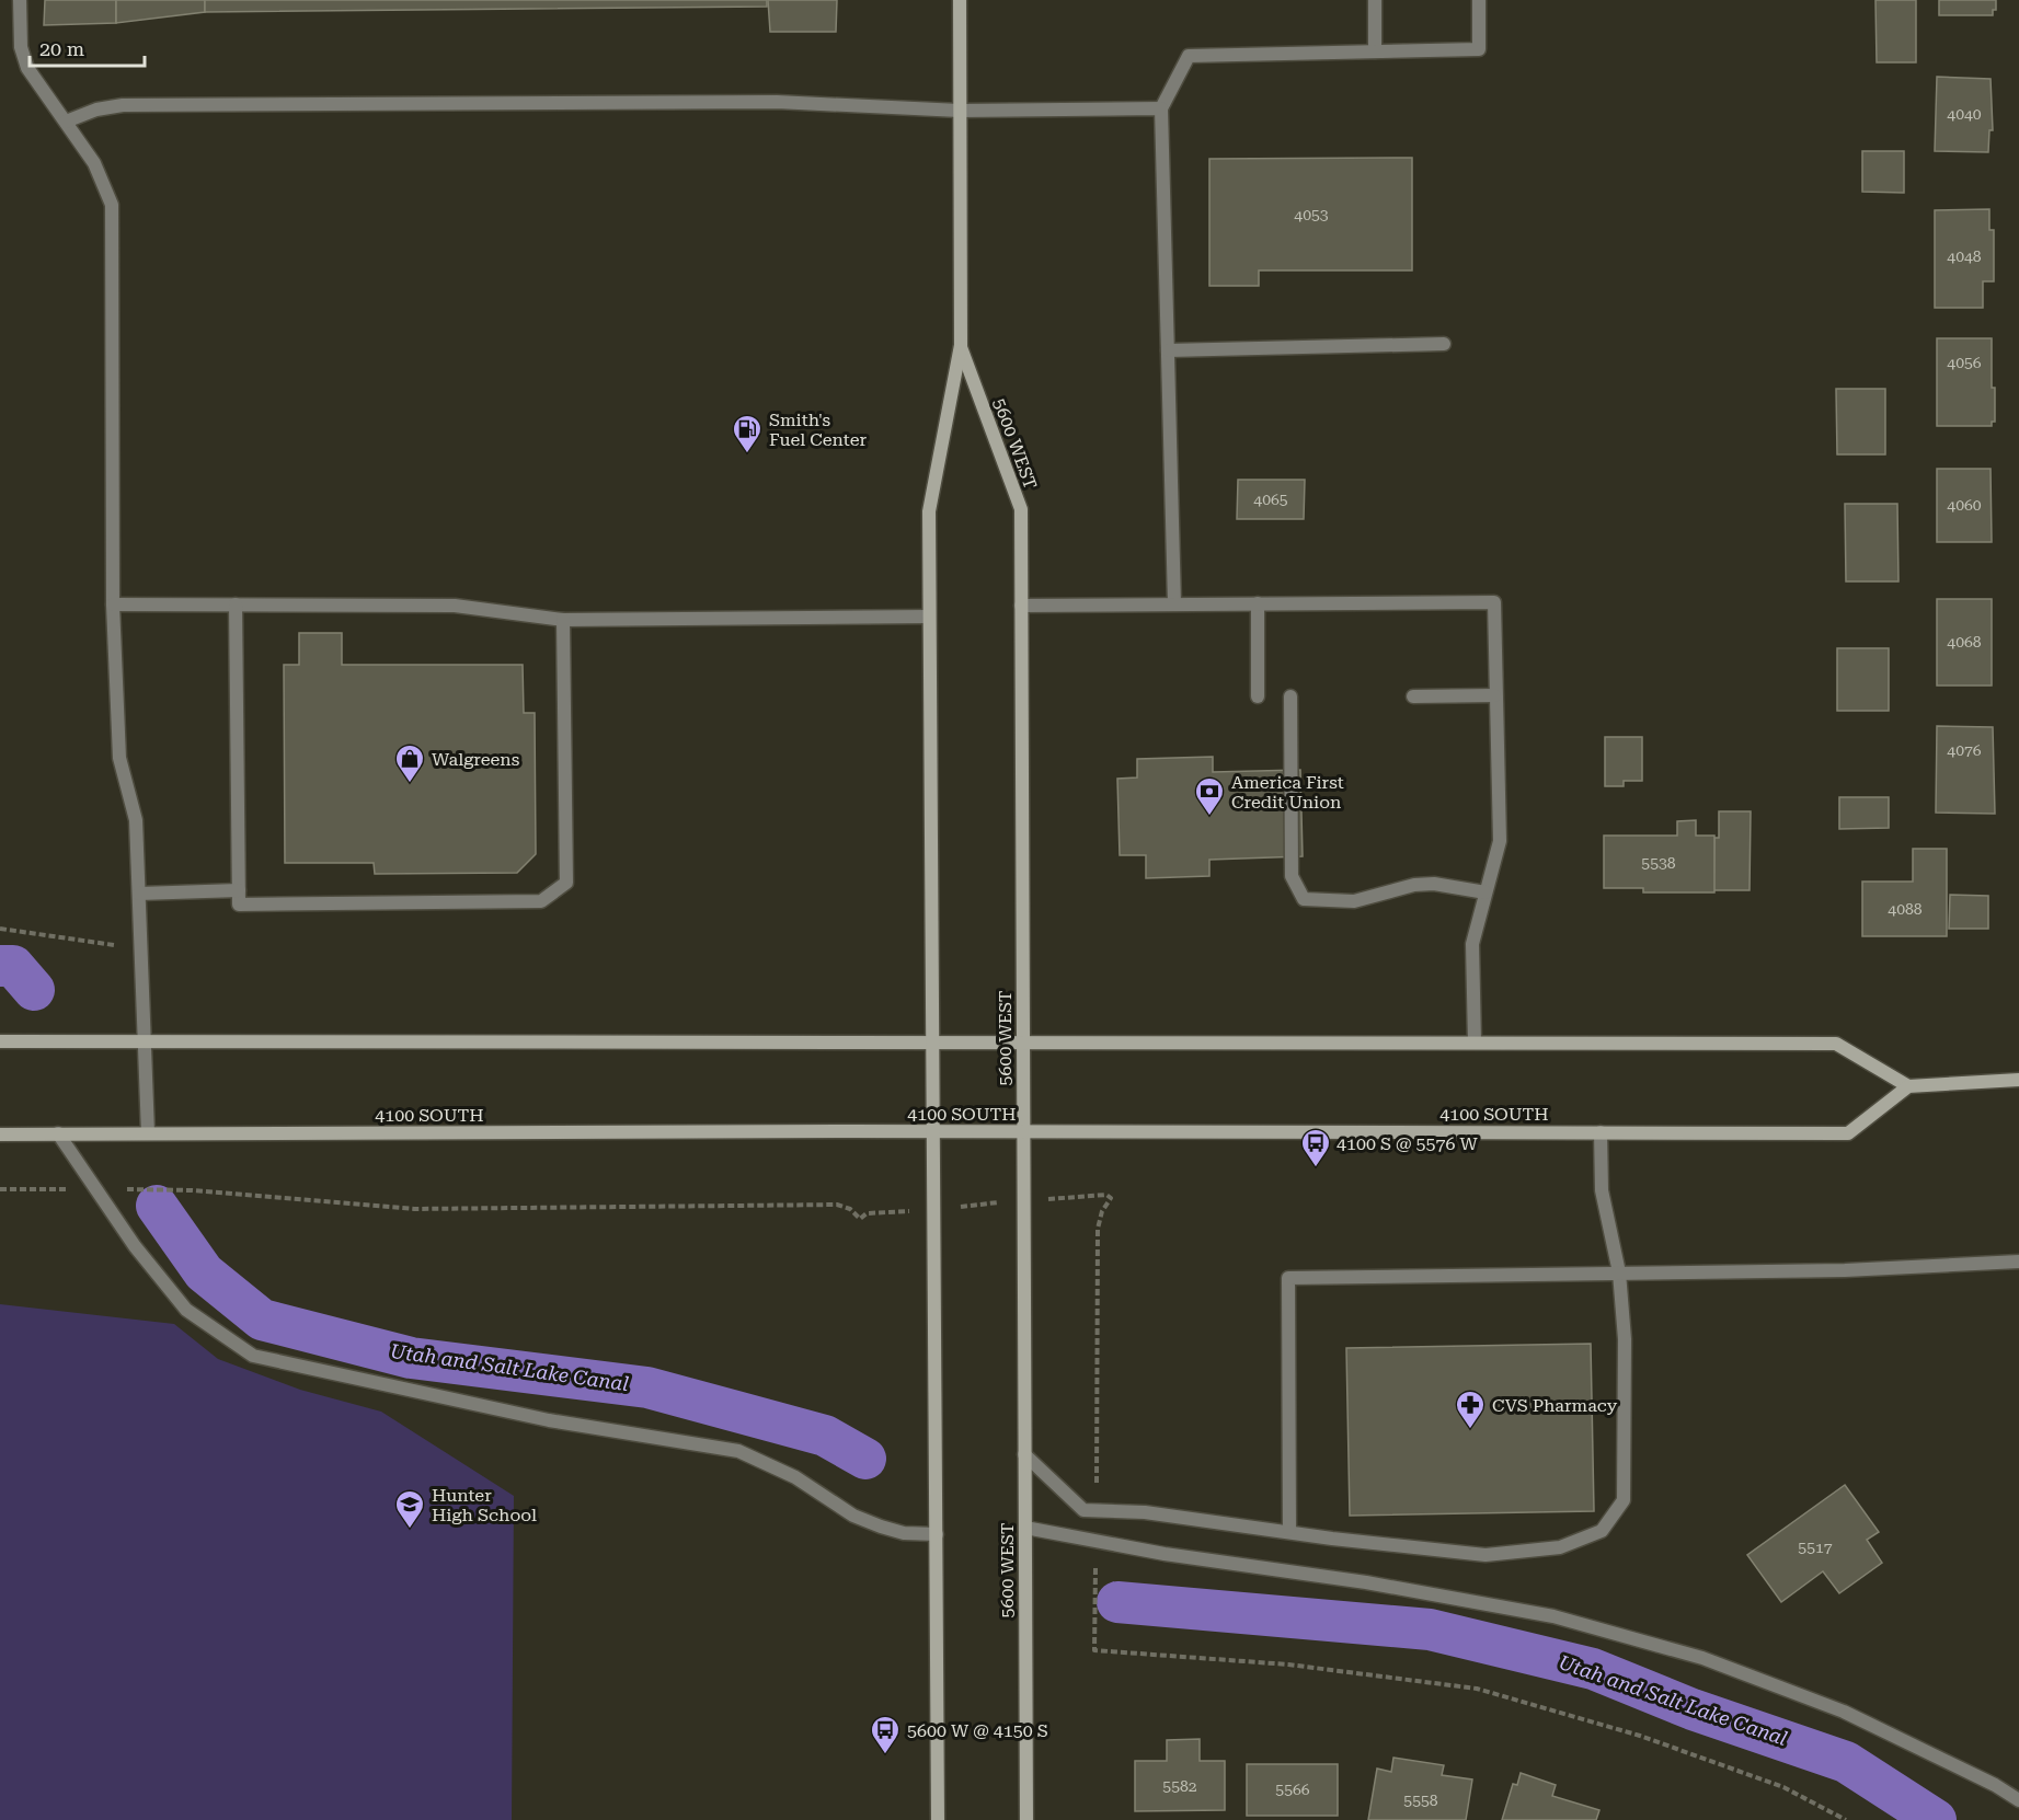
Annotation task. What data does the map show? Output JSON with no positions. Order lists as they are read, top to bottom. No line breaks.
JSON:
{"streets":{"main road":["5600 WEST","4100 SOUTH"]},"crossings":[["5600 WEST","4100 SOUTH"]],"water":["Utah and Salt Lake Canal"],"places":{"fuel station":["Smith's Fuel Center"],"shop":["Walgreens"],"bank":["America First Credit Union"],"bus stop":["4100 S @ 5576 W","5600 W @ 4150 S"],"pharmacy":["CVS Pharmacy"],"school or university":["Hunter High School"]},"house_numbers":["4040","4053","4048","4056","4065","4060","4068","4076","5538","4088","5517","5582","5566","5558"],"scale_bar":"20 m"}
